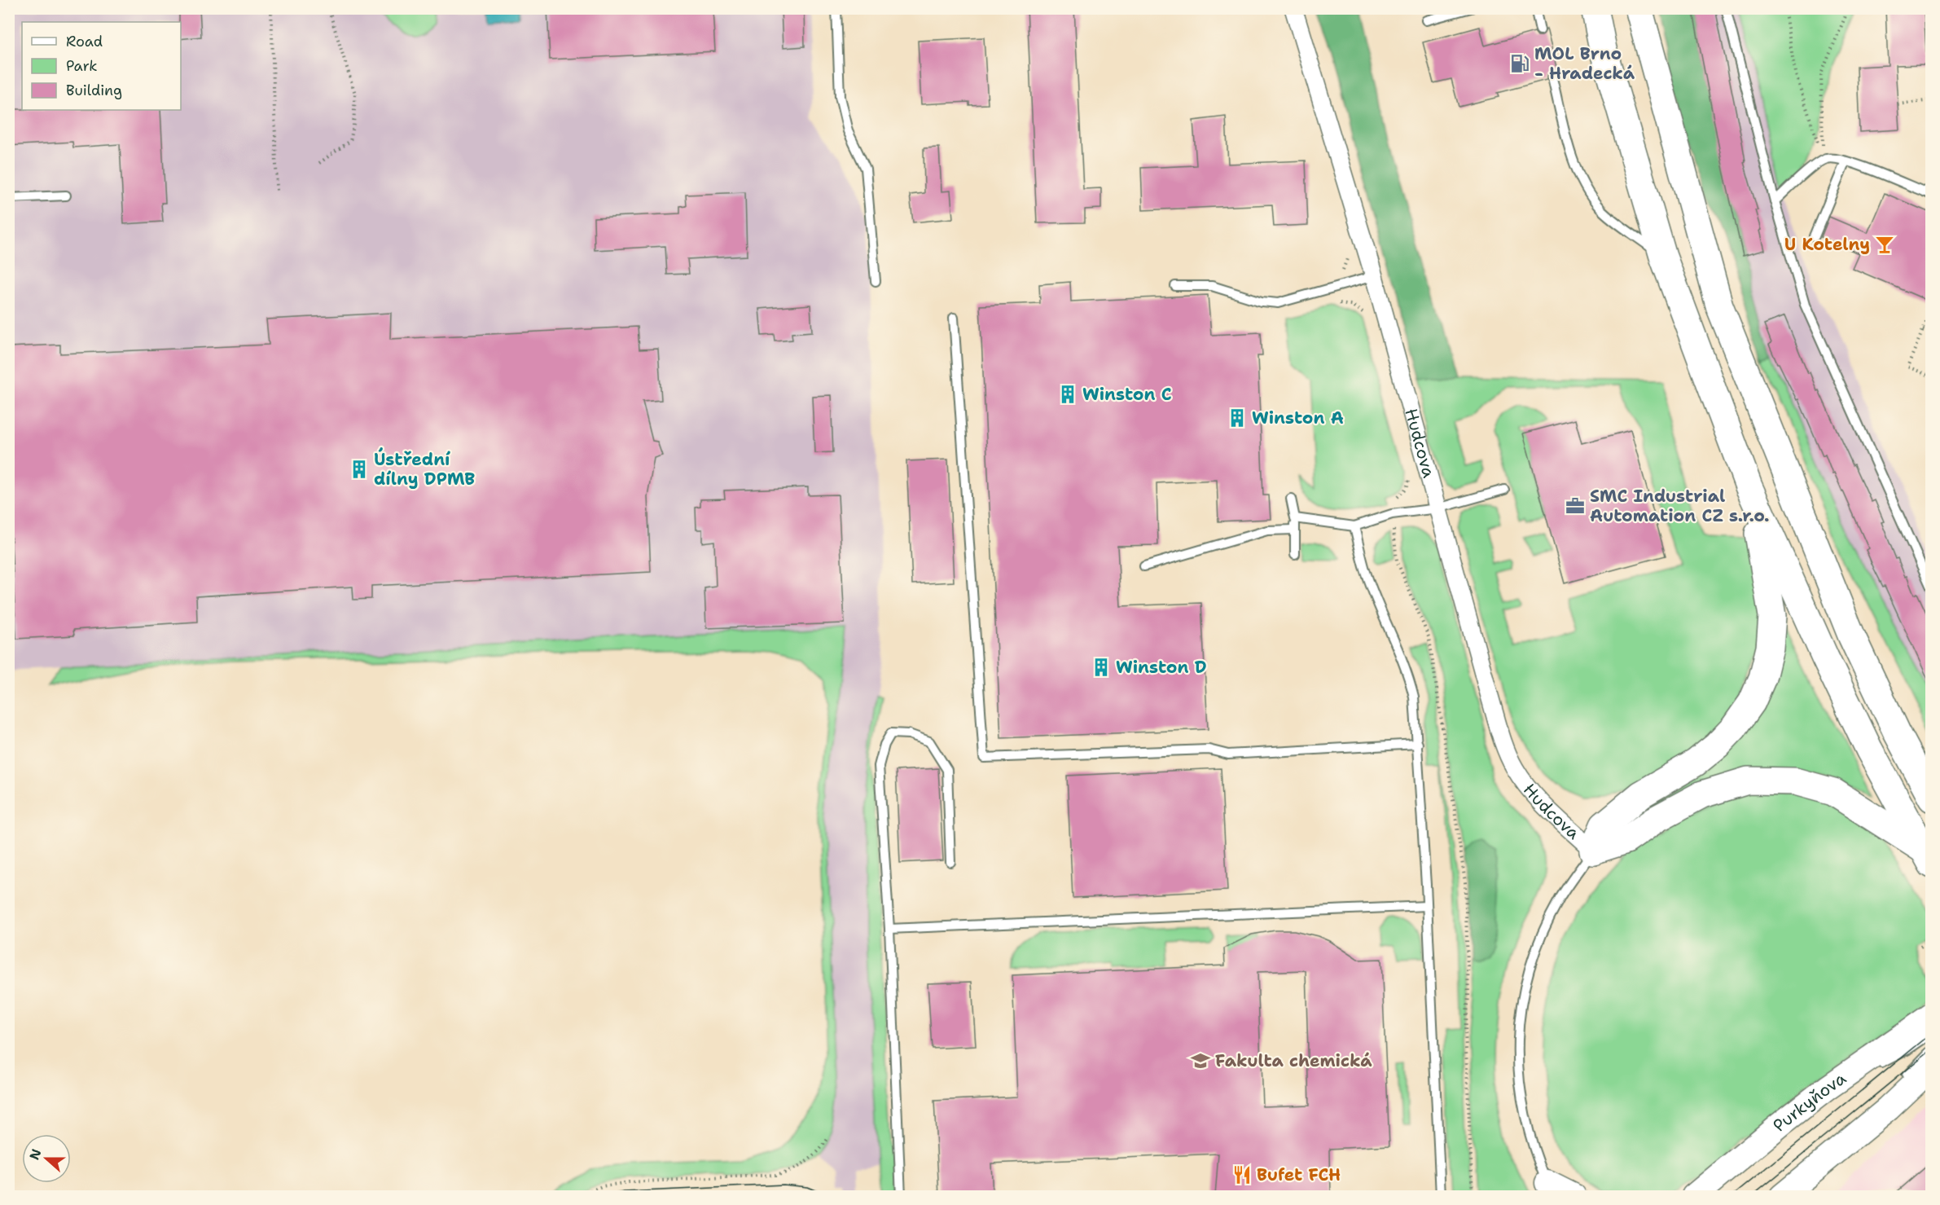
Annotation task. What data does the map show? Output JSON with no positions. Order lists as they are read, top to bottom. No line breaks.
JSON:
{"streets":{"street":["Hudcova","Purkyňova"]},"places":{"fuel station":["MOL Brno - Hradecká"],"bar":["U Kotelny"],"building":["Winston C","Winston A","Ústřední dílny DPMB","Winston D"],"office":["SMC Industrial Automation CZ s.r.o."],"school or university":["Fakulta chemická"],"restaurant":["Bufet FCH"]},"legend":["Road","Park","Building"],"north":"left"}
